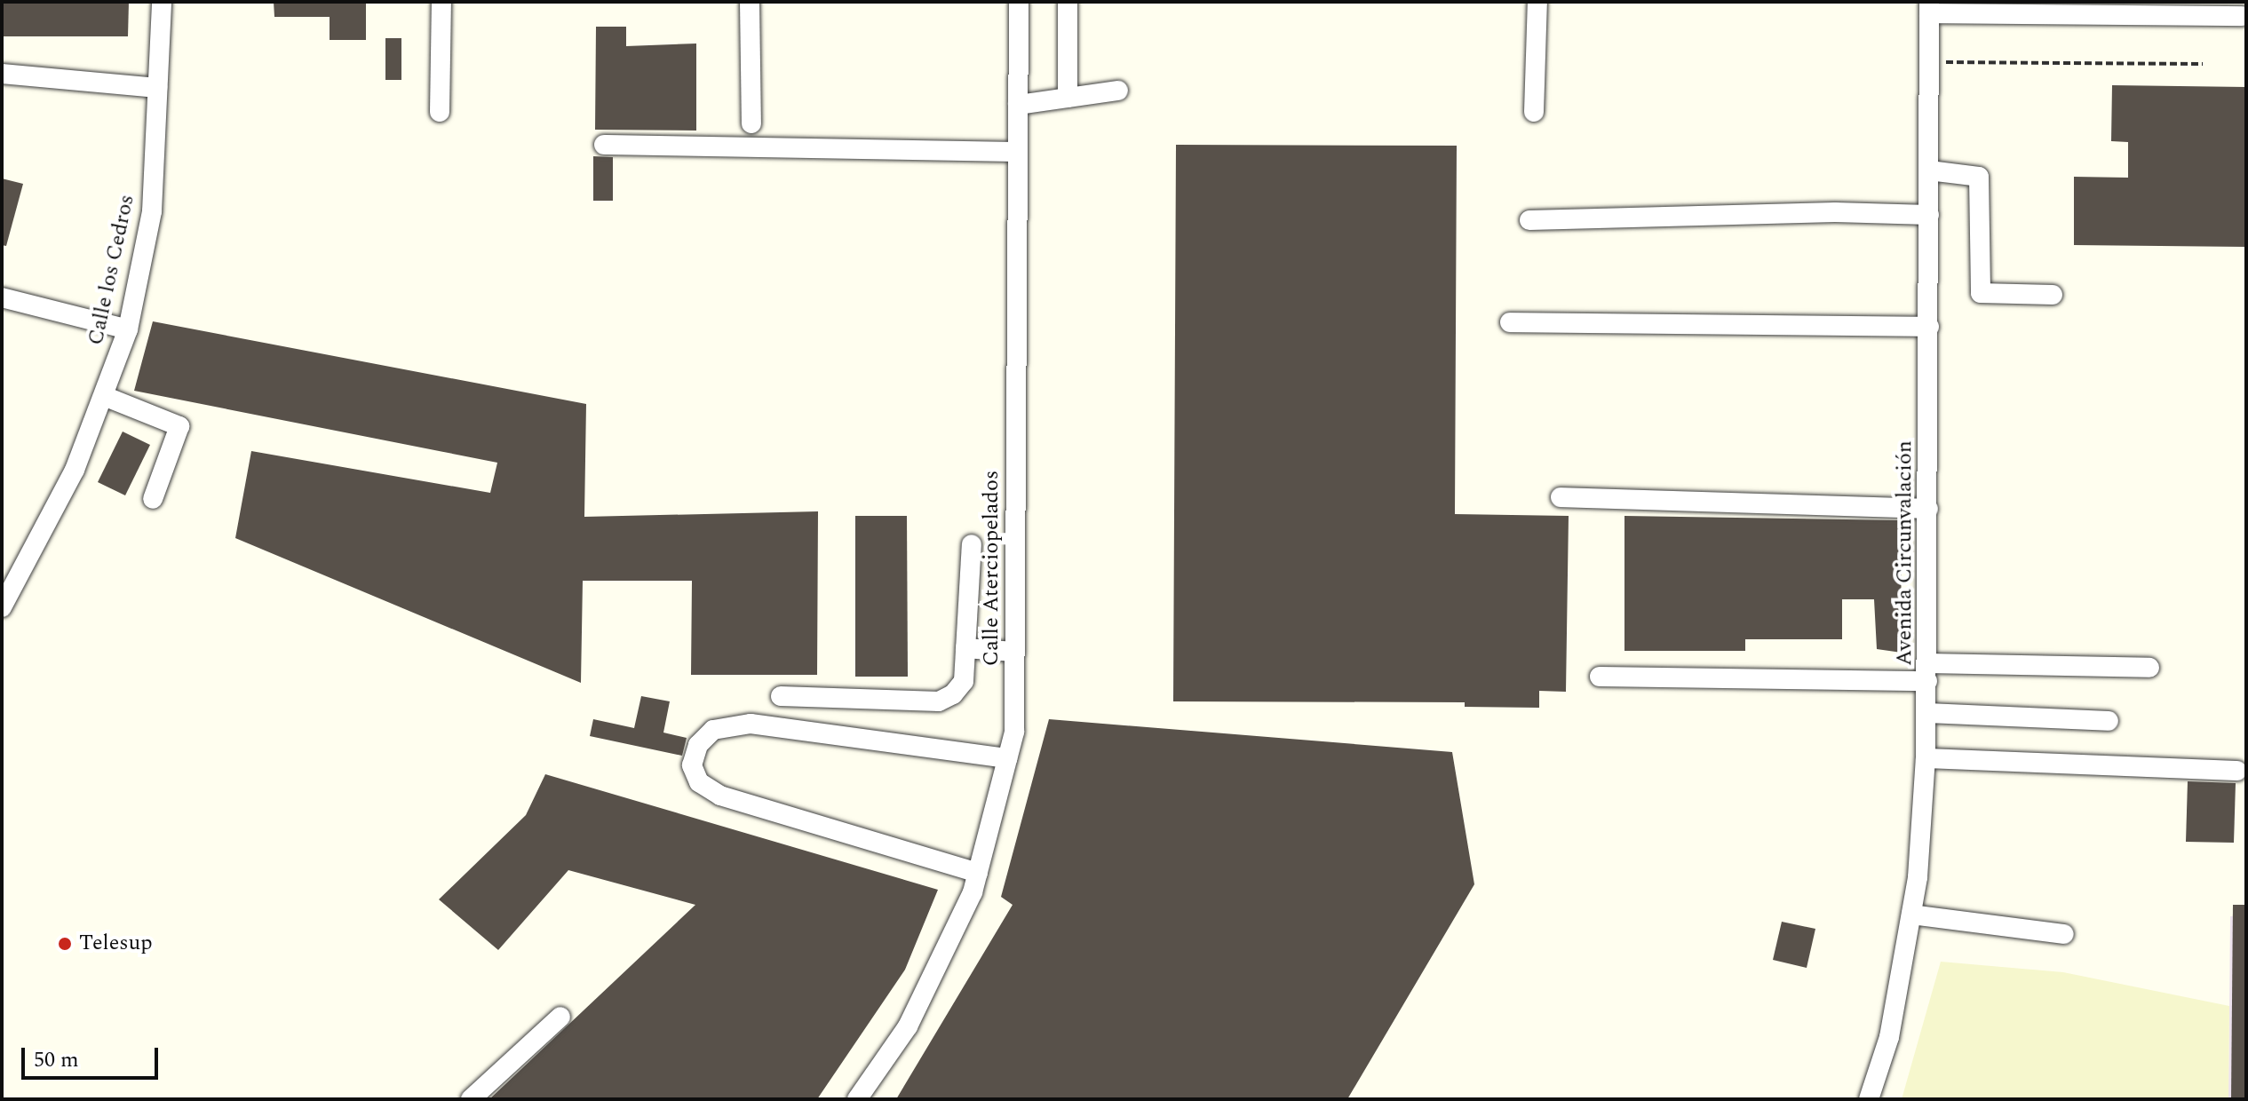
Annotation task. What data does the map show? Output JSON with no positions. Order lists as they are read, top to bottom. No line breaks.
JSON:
{"streets":{"street":["Calle los Cedros","Avenida Circunvalación","Calle Aterciopelados"]},"places":["Telesup"],"scale_bar":"50 m"}
